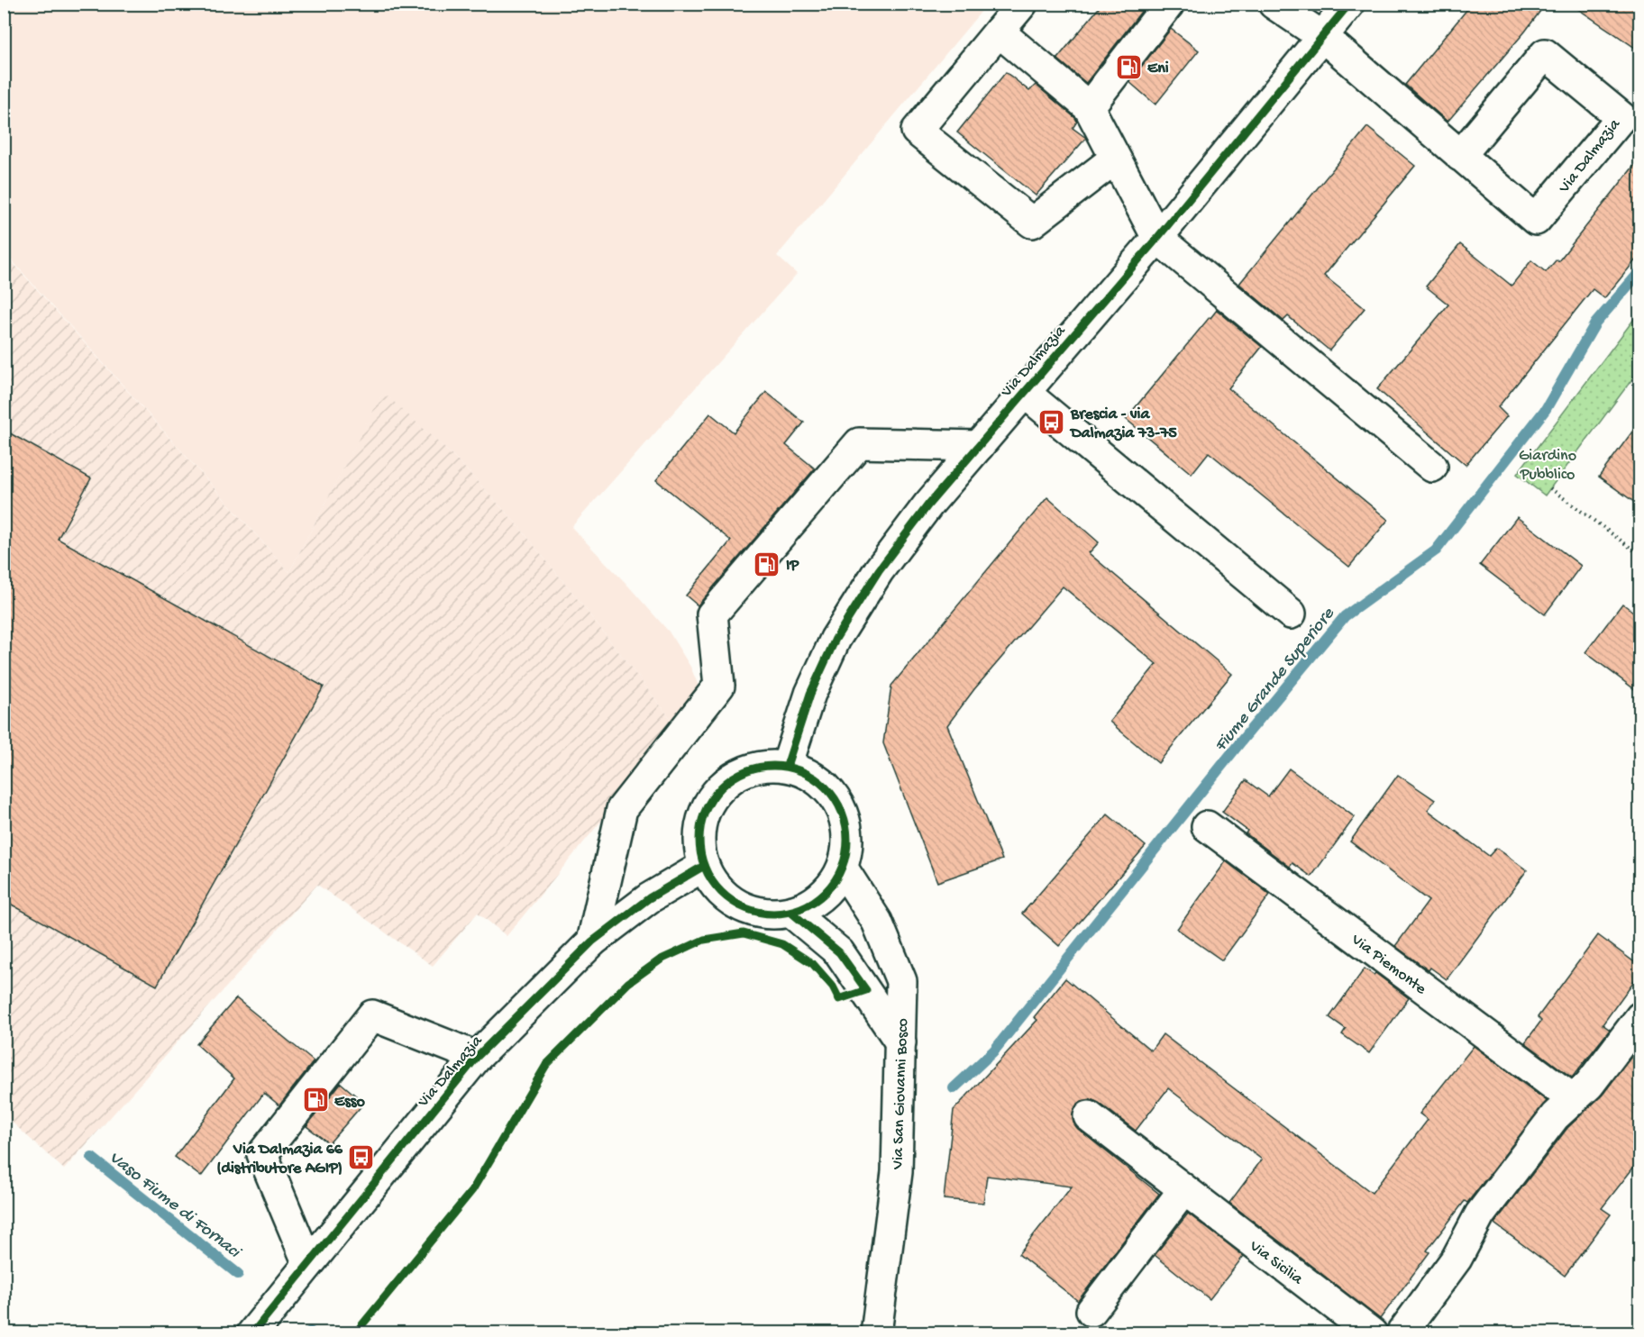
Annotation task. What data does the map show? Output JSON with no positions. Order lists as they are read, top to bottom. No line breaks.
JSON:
{"streets":{"street":["Via Dalmazia","Via Piemonte","Via San Giovanni Bosco","Via Sicilia"]},"crossings":[["Via Dalmazia","Via San Giovanni Bosco"]],"water":["Fiume Grande Superiore","Vaso Fiume di Fornaci"],"parks":["Giardino Pubblico"],"places":{"fuel station":["Eni","IP","Esso"],"bus stop":["Brescia - via Dalmazia 73-75","Via Dalmazia 66 (distributore AGIP)"]}}
